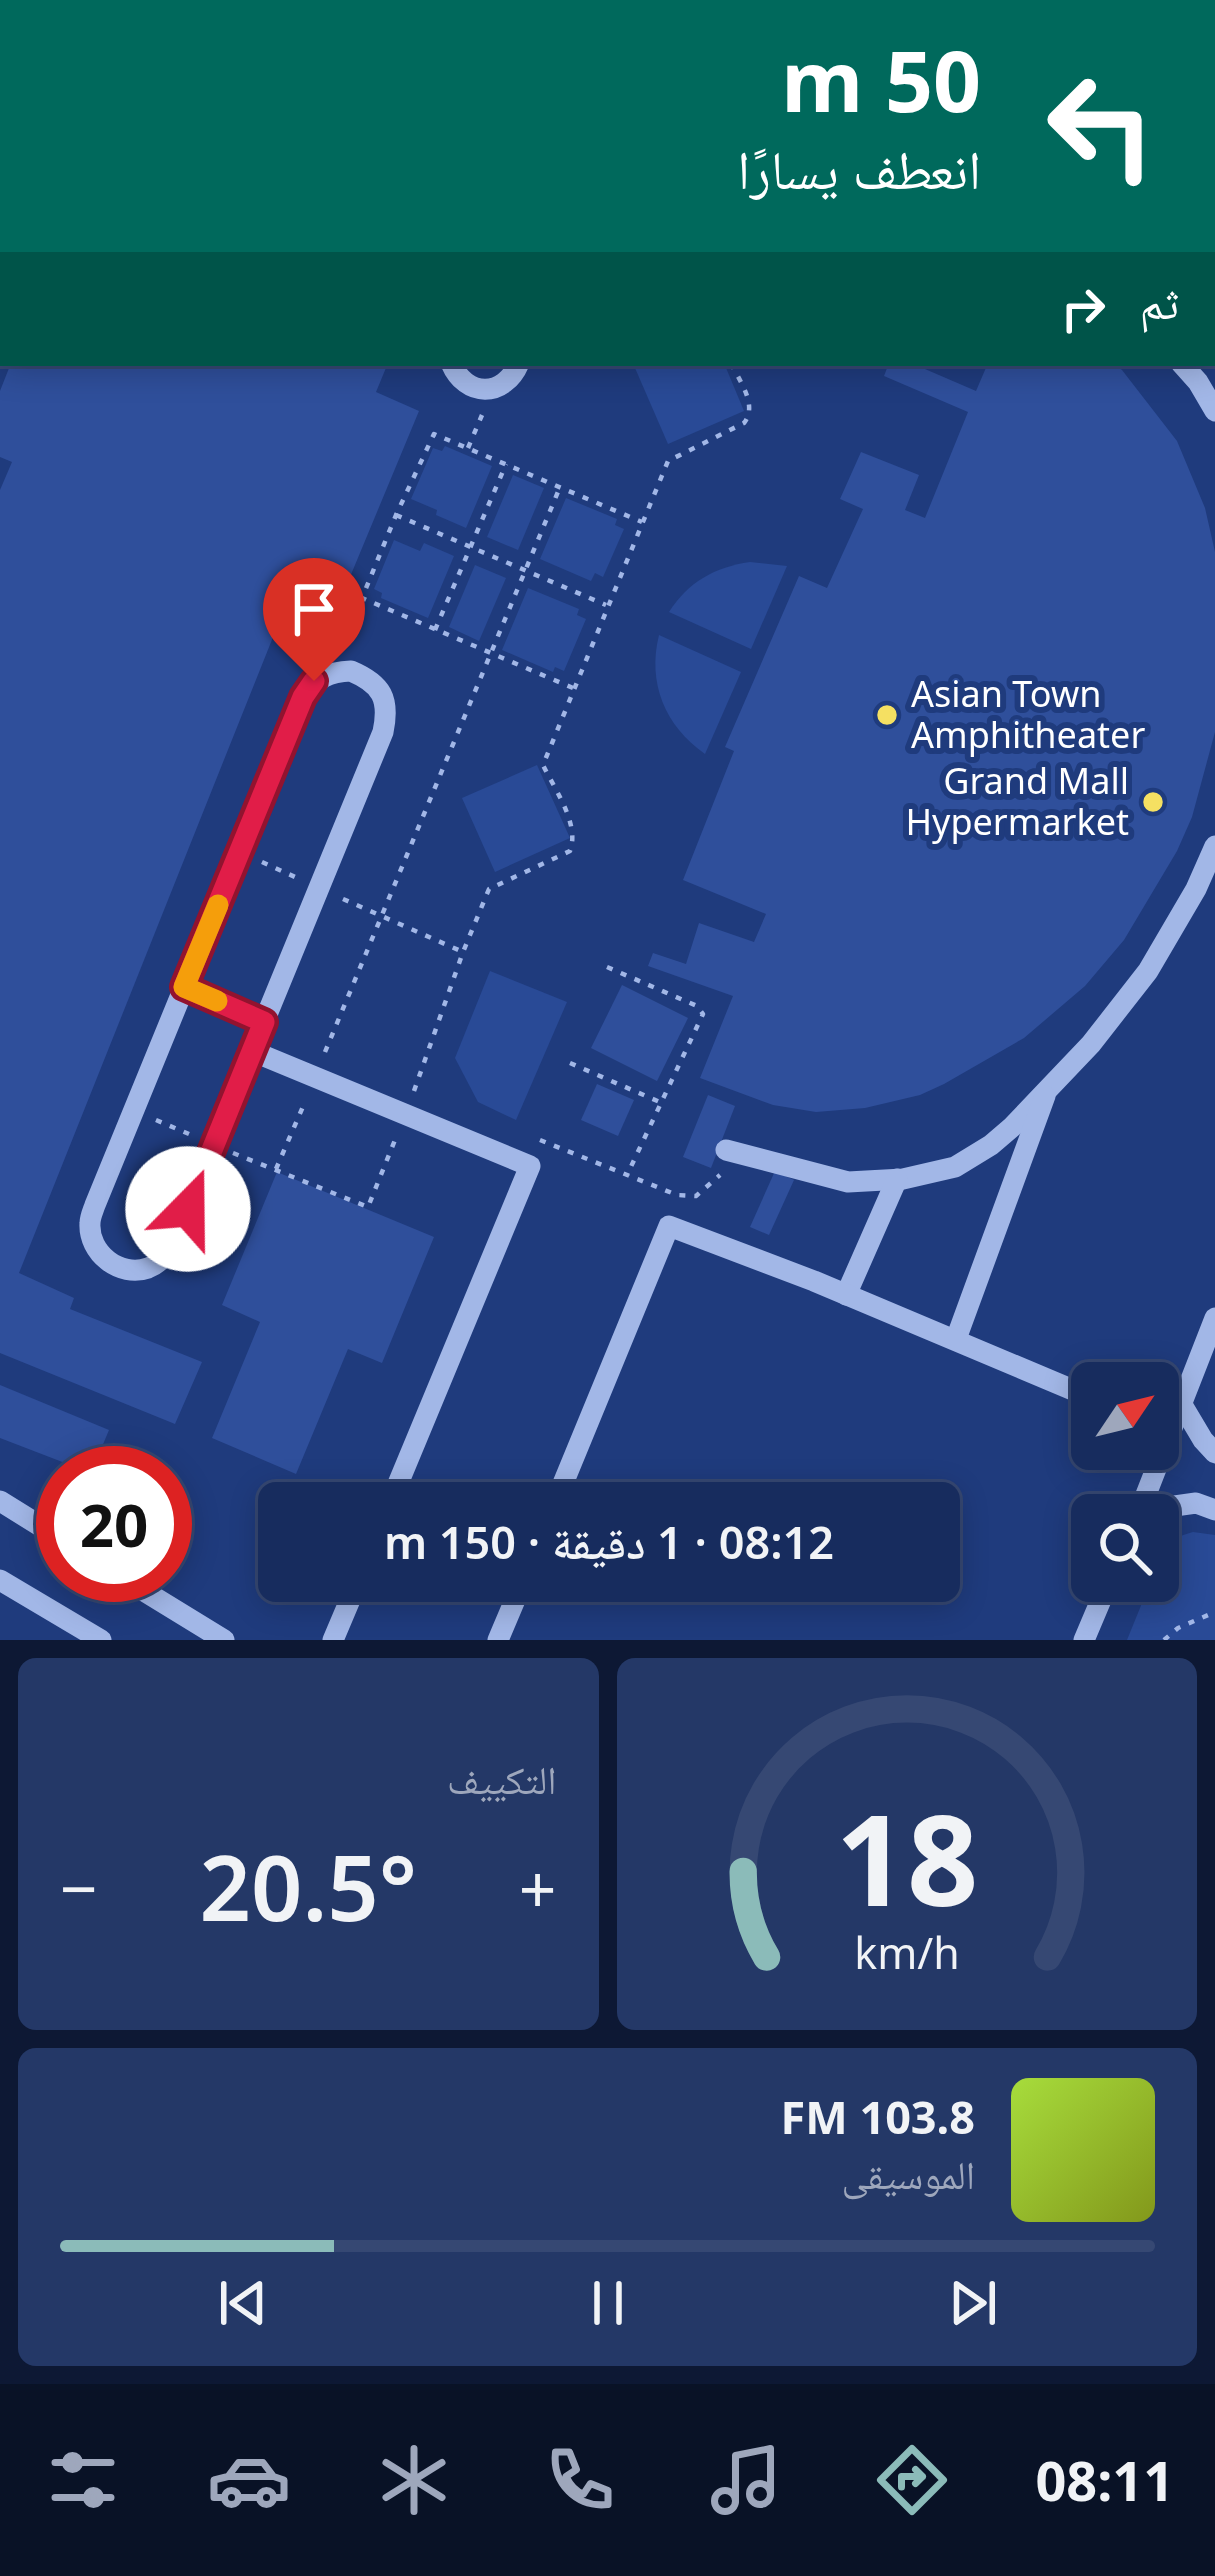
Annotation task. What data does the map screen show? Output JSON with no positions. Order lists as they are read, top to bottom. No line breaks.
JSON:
{"places":["Asian Town Amphitheater","Grand Mall Hypermarket"],"north":"top right","page":{"turn":["50 m","انعطف يسارًا"],"then":"ثم","limit":"20","trip":"08:12 · 1 دقيقة · 150 m","tile":"التكييف","heat":["−","20.5°","+"],"song":["103.8 FM","الموسيقى"],"tabs":"08:11","gauge":["18","km/h"]}}
